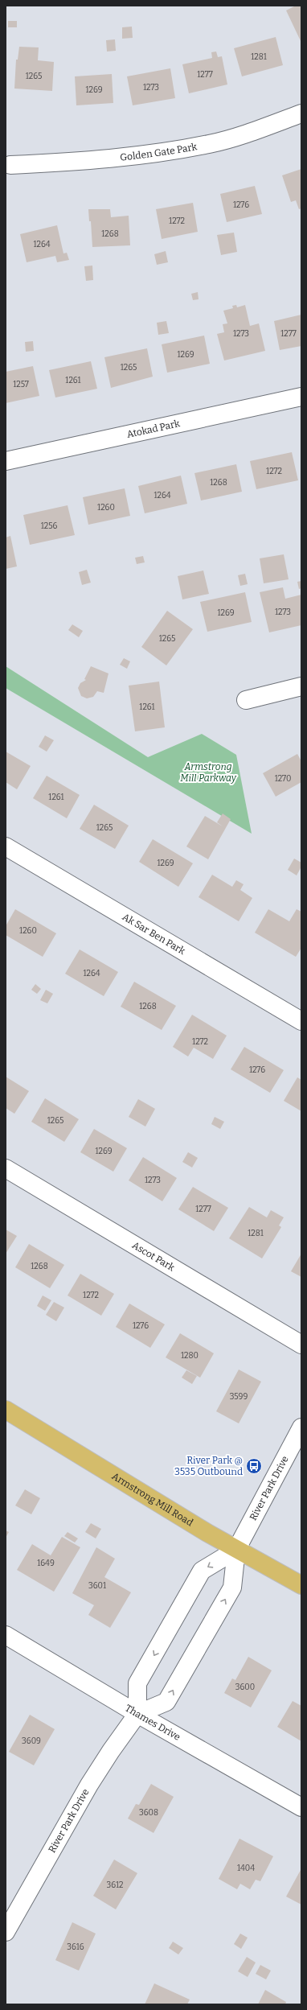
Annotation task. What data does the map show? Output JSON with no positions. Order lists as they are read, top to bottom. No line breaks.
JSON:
{"streets":{"main road":["Armstrong Mill Road"],"street":["Golden Gate Park","Atokad Park","Ak Sar Ben Park","Ascot Park","River Park Drive","Thames Drive"]},"crossings":[["River Park Drive","Armstrong Mill Road"],["River Park Drive","Thames Drive"]],"parks":["Armstrong Mill Parkway"],"places":{"bus stop":["River Park @ 3535 Outbound"]},"house_numbers":["1281","1277","1265","1273","1269","1276","1272","1268","1264","1273","1277","1269","1265","1261","1257","1272","1268","1264","1260","1256","1273","1269","1265","1261","1270","1261","1265","1269","1260","1264","1268","1272","1276","1265","1269","1273","1277","1281","1268","1272","1276","1280","3599","1649","3601","3600","3609","3608","1404","3612","3616"]}
